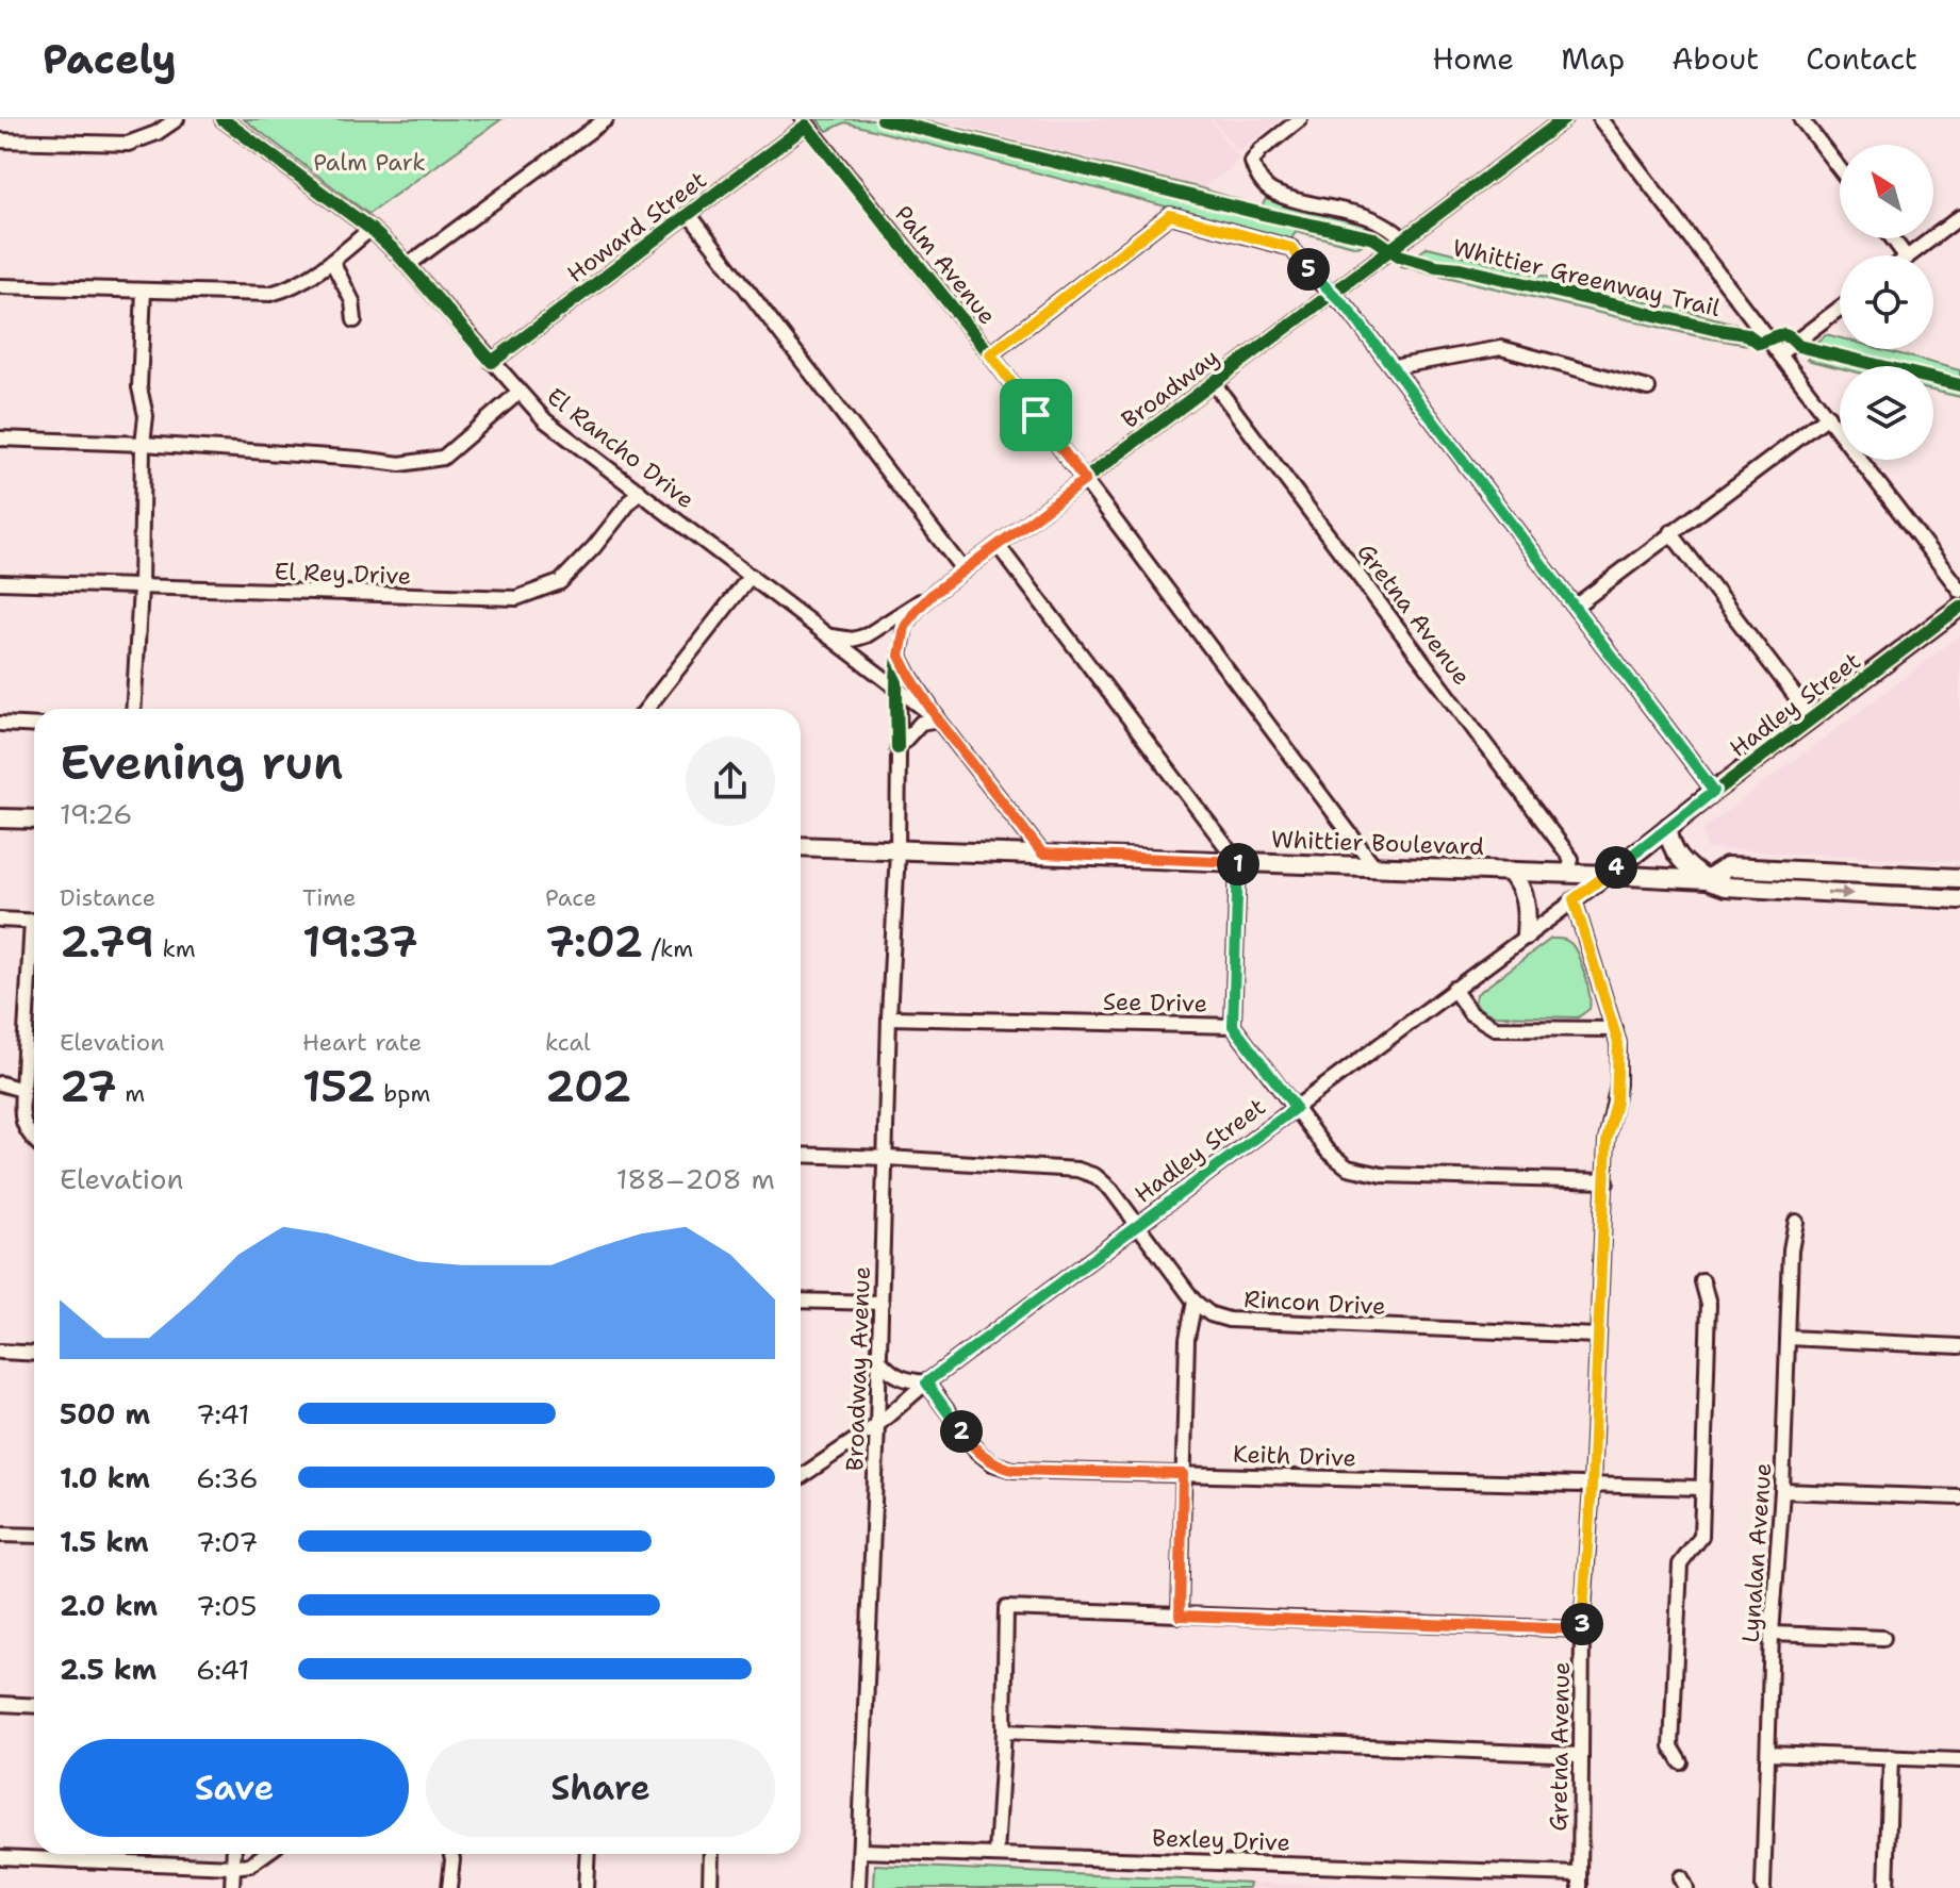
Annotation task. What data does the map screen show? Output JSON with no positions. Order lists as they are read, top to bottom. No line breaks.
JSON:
{"streets":{"main road":["Hadley Street","Whittier Boulevard"],"street":["Howard Street","Palm Avenue","Broadway","El Rancho Drive","El Rey Drive","Gretna Avenue","See Drive","Rincon Drive","Broadway Avenue","Keith Drive","Lynalan Avenue","Bexley Drive"],"cycle path":["Whittier Greenway Trail"]},"crossings":[["Howard Street","Palm Avenue"],["Howard Street","El Rancho Drive"],["Palm Avenue","Broadway"],["Palm Avenue","Whittier Boulevard"],["Broadway","El Rancho Drive"],["Broadway","Gretna Avenue"],["Broadway","Whittier Boulevard"],["Broadway","Broadway Avenue"],["El Rancho Drive","El Rey Drive"],["El Rancho Drive","Whittier Boulevard"],["Gretna Avenue","Hadley Street"],["Gretna Avenue","Whittier Boulevard"],["Gretna Avenue","See Drive"],["Gretna Avenue","Rincon Drive"],["Gretna Avenue","Keith Drive"],["Gretna Avenue","Bexley Drive"],["Hadley Street","Whittier Boulevard"],["Hadley Street","See Drive"],["Hadley Street","Rincon Drive"],["Hadley Street","Broadway Avenue"],["Hadley Street","Keith Drive"],["Whittier Boulevard","Broadway Avenue"],["See Drive","Broadway Avenue"],["Rincon Drive","Broadway Avenue"],["Broadway Avenue","Bexley Drive"]],"parks":["Palm Park"],"north":"top left","page":{"header":"Pacely","nav":["Home","Map","About","Contact"],"pins":["5","1","4","2","3"],"heading":["Evening run","19:26"],"stats":[["Distance","2.79 km"],["Time","19:37"],["Pace","7:02 /km"],["Elevation","27 m"],["Heart rate","152 bpm"],["kcal","202"]],"chart":["Elevation","188–208 m"],"list":[{"name":"500 m","note":"7:41"},{"name":"1.0 km","note":"6:36"},{"name":"1.5 km","note":"7:07"},{"name":"2.0 km","note":"7:05"},{"name":"2.5 km","note":"6:41"}],"buttons":["Save","Share"]}}
